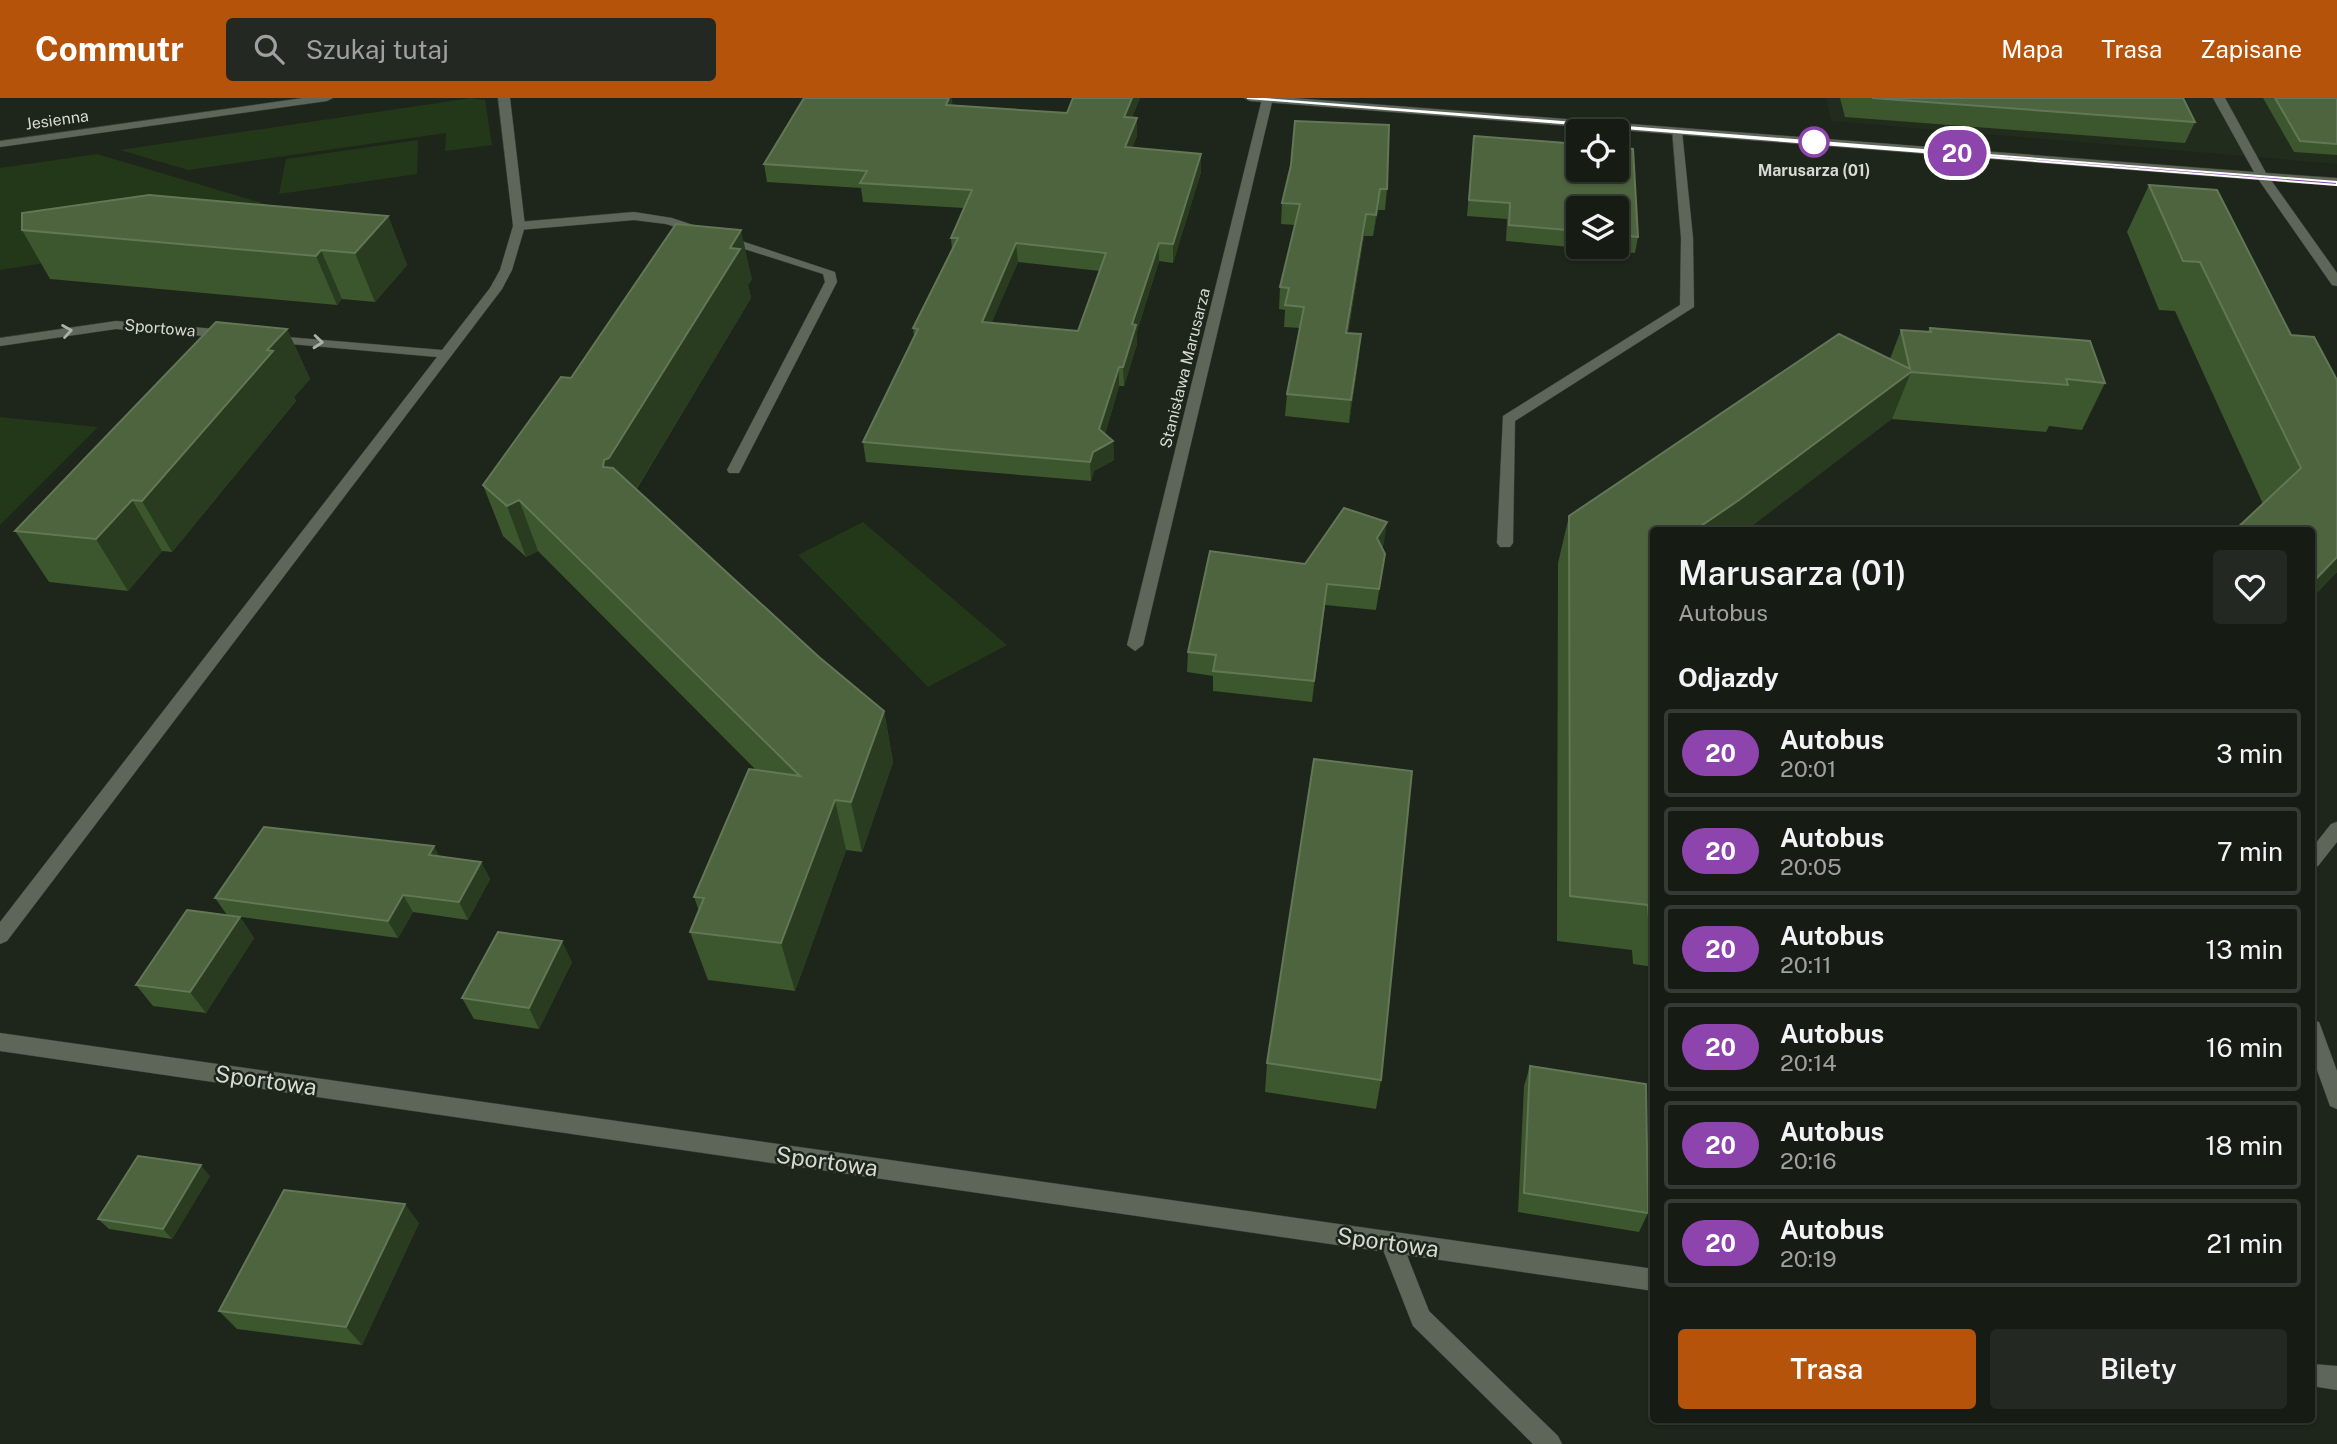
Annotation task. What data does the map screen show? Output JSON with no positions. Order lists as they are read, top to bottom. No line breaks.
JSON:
{"streets":{"street":["Jesienna","Sportowa","Stanisława Marusarza"]},"places":["Marusarza (01)"],"lines":["bus line 20"],"page":{"header":"Commutr","search":"Szukaj tutaj","nav":["Mapa","Trasa","Zapisane"],"on_map":"20","heading":[["Marusarza (01)","Autobus"],"Odjazdy"],"list":[{"mark":"20","name":"Autobus","note":"20:01","value":"3 min"},{"mark":"20","name":"Autobus","note":"20:05","value":"7 min"},{"mark":"20","name":"Autobus","note":"20:11","value":"13 min"},{"mark":"20","name":"Autobus","note":"20:14","value":"16 min"},{"mark":"20","name":"Autobus","note":"20:16","value":"18 min"},{"mark":"20","name":"Autobus","note":"20:19","value":"21 min"}],"buttons":["Trasa","Bilety"]}}
